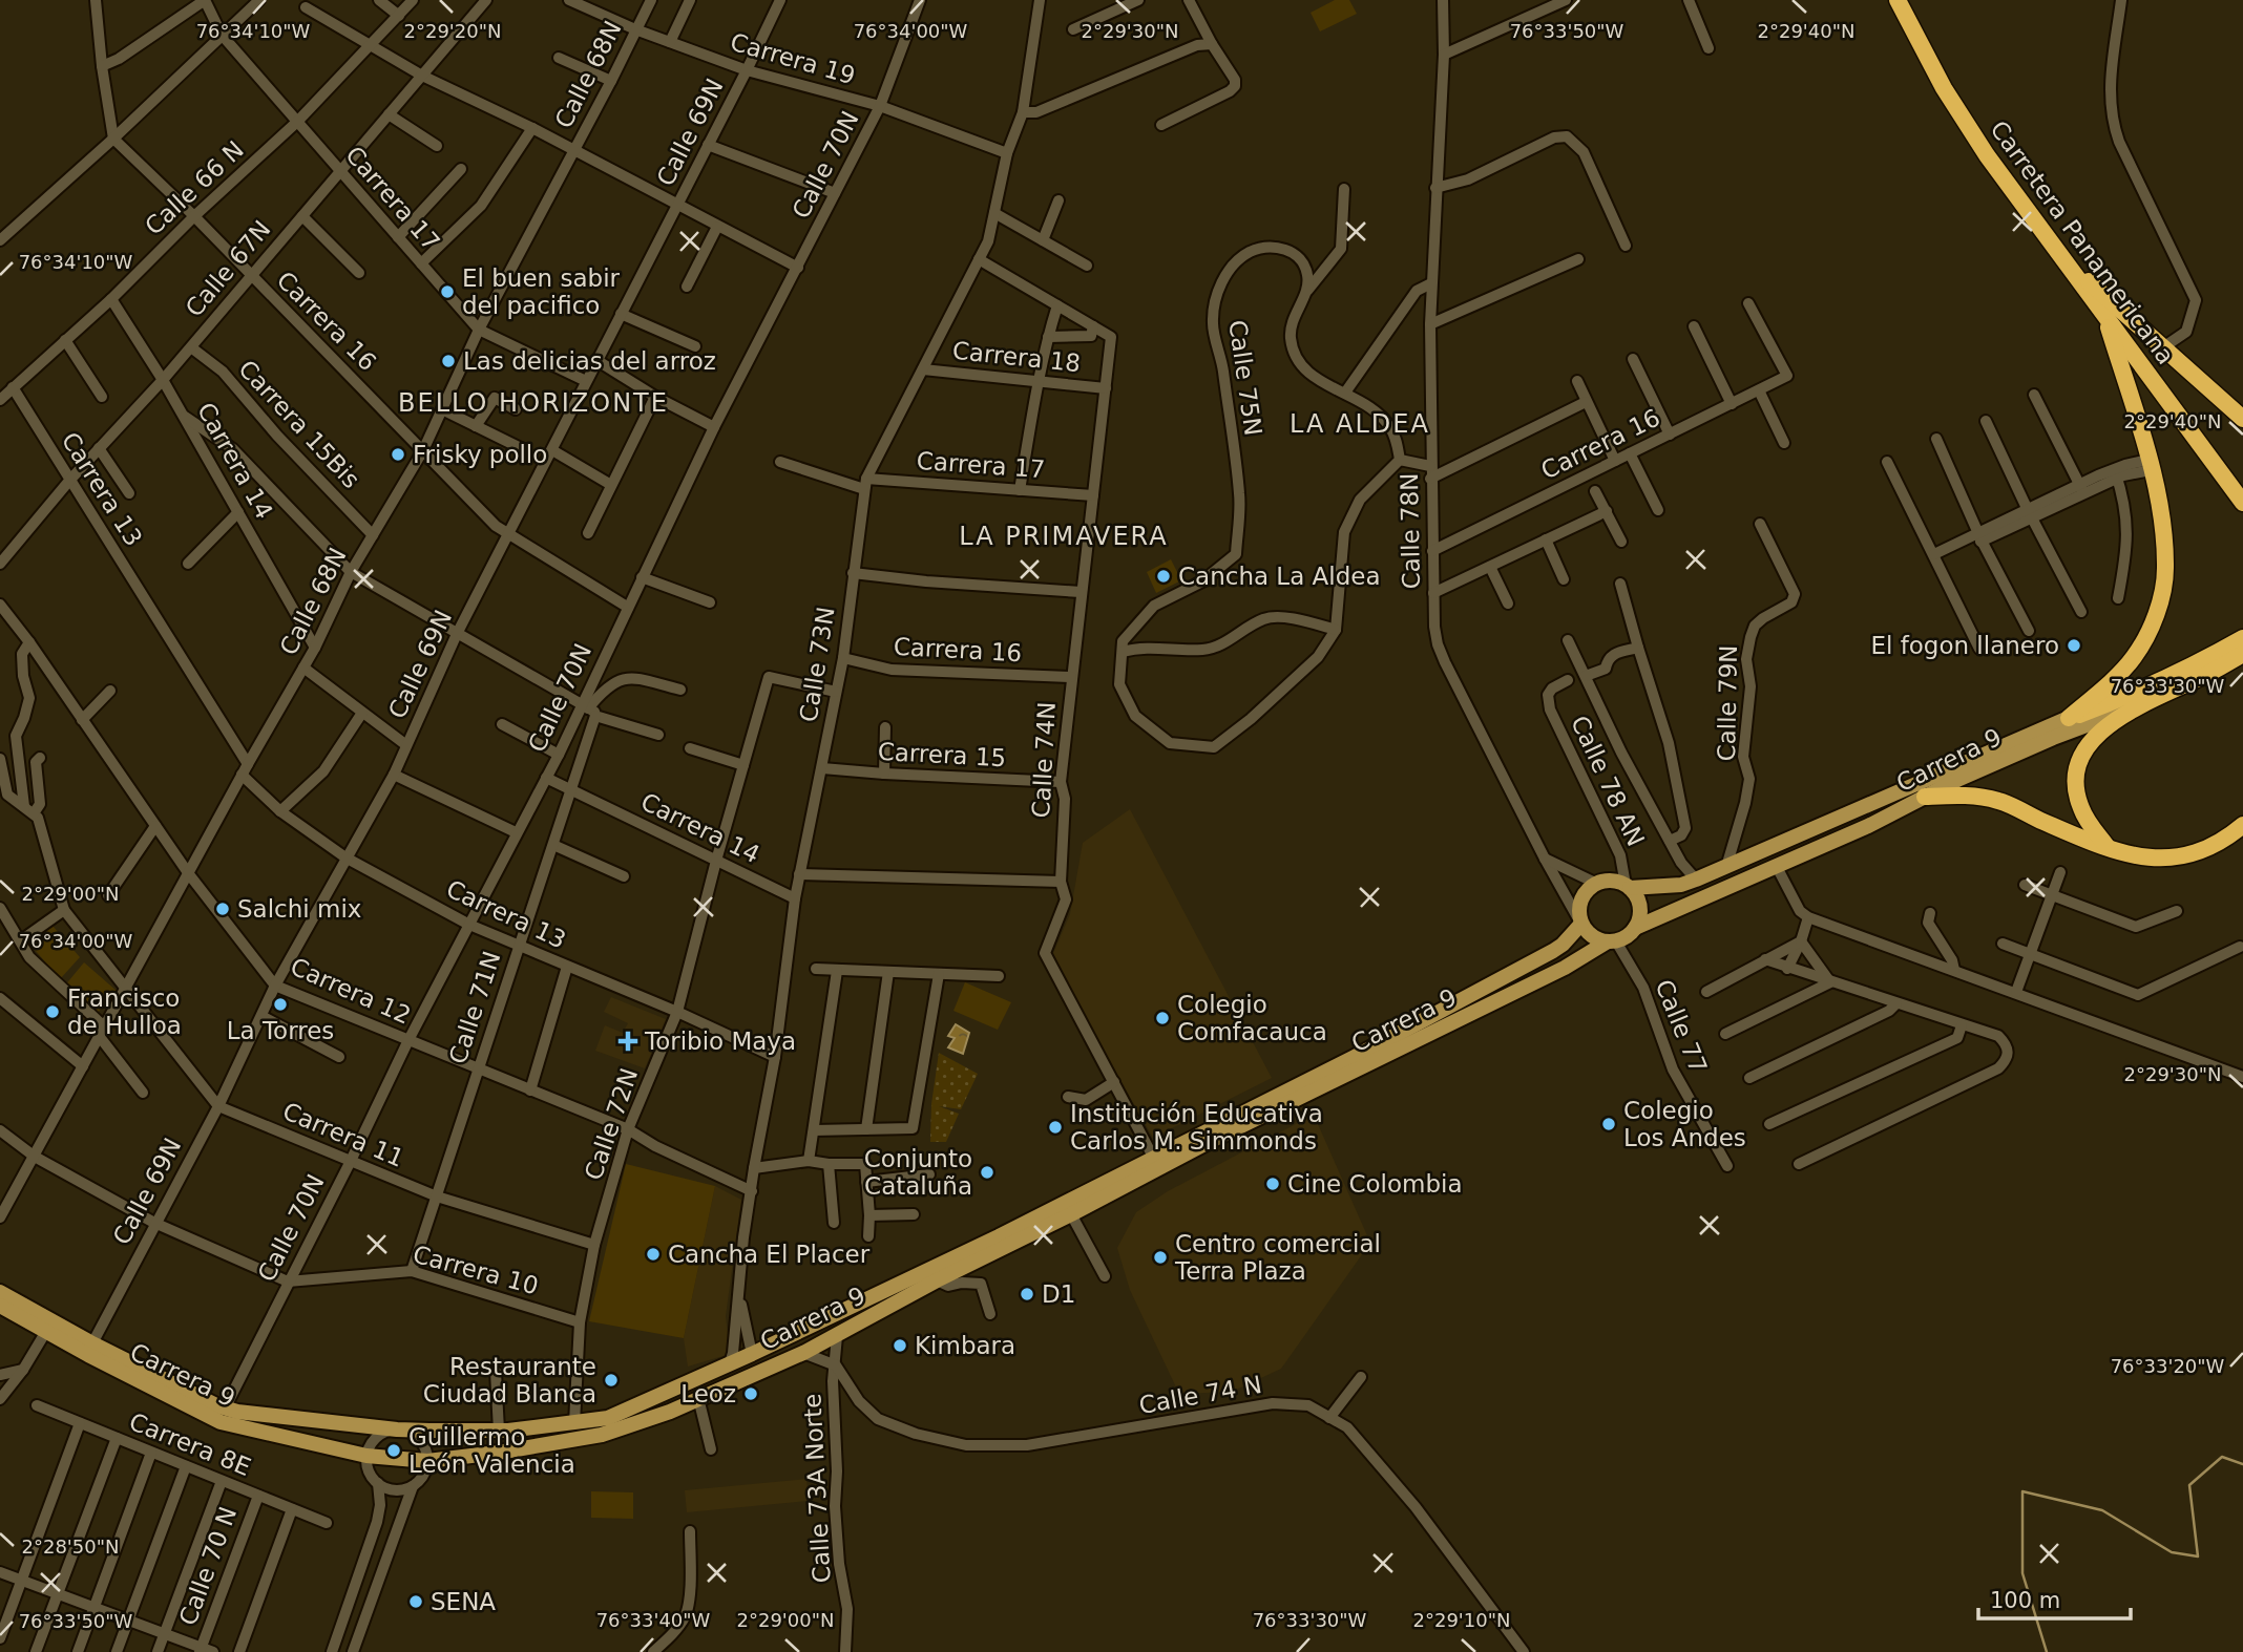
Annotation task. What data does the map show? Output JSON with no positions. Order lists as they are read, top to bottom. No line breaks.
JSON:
{"streets":{"highway":["Carretera Panamericana","Carrera 9"],"street":["Carrera 19","Calle 68N","Calle 69N","Calle 70N","Calle 66 N","Carrera 17","Calle 67N","Carrera 16","Carrera 18","Calle 75N","Carrera 15Bis","Carrera 14","Carrera 13","Calle 78N","Calle 73N","Calle 79N","Carrera 15","Calle 74N","Calle 78 AN","Carrera 12","Calle 71N","Calle 77","Calle 72N","Carrera 11","Carrera 10","Calle 74 N","Carrera 8E","Calle 73A Norte","Calle 70 N"]},"crossings":[["Carrera 19","Calle 68N"],["Carrera 19","Calle 69N"],["Carrera 19","Calle 70N"],["Carrera 19","Calle 73N"],["Calle 68N","Carrera 17"],["Calle 68N","Carrera 16"],["Calle 68N","Carrera 15Bis"],["Calle 68N","Carrera 14"],["Calle 68N","Carrera 13"],["Calle 68N","Carrera 12"],["Calle 68N","Carrera 11"],["Calle 68N","Carrera 10"],["Calle 69N","Carrera 17"],["Calle 69N","Carrera 16"],["Calle 69N","Carrera 13"],["Calle 69N","Carrera 9"],["Calle 69N","Carrera 12"],["Calle 69N","Carrera 11"],["Calle 69N","Carrera 10"],["Calle 70N","Carrera 16"],["Calle 70N","Carrera 14"],["Calle 70N","Carrera 13"],["Calle 70N","Carrera 9"],["Calle 70N","Carrera 12"],["Calle 70N","Calle 71N"],["Calle 70N","Carrera 11"],["Calle 70N","Carrera 10"],["Calle 66 N","Carrera 17"],["Calle 66 N","Carrera 16"],["Calle 66 N","Carrera 14"],["Calle 66 N","Carrera 13"],["Carrera 17","Calle 67N"],["Carrera 17","Calle 73N"],["Carrera 17","Calle 74N"],["Calle 67N","Carrera 16"],["Calle 67N","Carrera 15Bis"],["Calle 67N","Carrera 14"],["Calle 67N","Carrera 13"],["Carrera 16","Calle 78N"],["Carrera 16","Calle 73N"],["Carrera 16","Calle 74N"],["Carrera 18","Calle 73N"],["Carrera 18","Calle 74N"],["Carrera 14","Calle 73N"],["Carrera 14","Calle 71N"],["Carrera 14","Calle 72N"],["Carrera 13","Calle 73N"],["Carrera 13","Calle 71N"],["Carrera 13","Calle 72N"],["Calle 78N","Carrera 9"],["Calle 78N","Calle 78 AN"],["Calle 78N","Calle 77"],["Calle 73N","Carrera 15"],["Calle 73N","Carrera 9"],["Calle 73N","Carrera 12"],["Calle 73N","Calle 72N"],["Calle 79N","Carrera 9"],["Carrera 15","Calle 74N"],["Calle 74N","Carrera 9"],["Carrera 9","Calle 78 AN"],["Carrera 9","Calle 77"],["Carrera 9","Calle 72N"],["Carrera 9","Calle 73A Norte"],["Calle 78 AN","Calle 77"],["Carrera 12","Calle 71N"],["Carrera 12","Calle 72N"],["Calle 71N","Carrera 11"],["Calle 71N","Carrera 10"],["Calle 72N","Carrera 11"],["Calle 72N","Carrera 10"],["Calle 74 N","Calle 73A Norte"],["Carrera 8E","Calle 70 N"]],"districts":["BELLO HORIZONTE","LA ALDEA","LA PRIMAVERA"],"places":{"other":["El buen sabir del pacifico","Las delicias del arroz","Frisky pollo","Cancha La Aldea","El fogon llanero","Salchi mix","La Torres","Francisco de Hulloa","Colegio Comfacauca","Colegio Los Andes","Institución Educativa Carlos M. Simmonds","Conjunto Cataluña","Cine Colombia","Cancha El Placer","Centro comercial Terra Plaza","D1","Kimbara","Restaurante Ciudad Blanca","Leoz","Guillermo León Valencia","SENA"],"health":["Toribio Maya"]},"scale_bar":"100 m","coordinates":["2°29'20\"N","2°29'30\"N","2°29'40\"N","76°34'10\"W","76°34'00\"W","76°33'50\"W","76°33'30\"W","2°29'00\"N","76°33'20\"W","2°28'50\"N","76°33'40\"W","2°29'10\"N"]}
